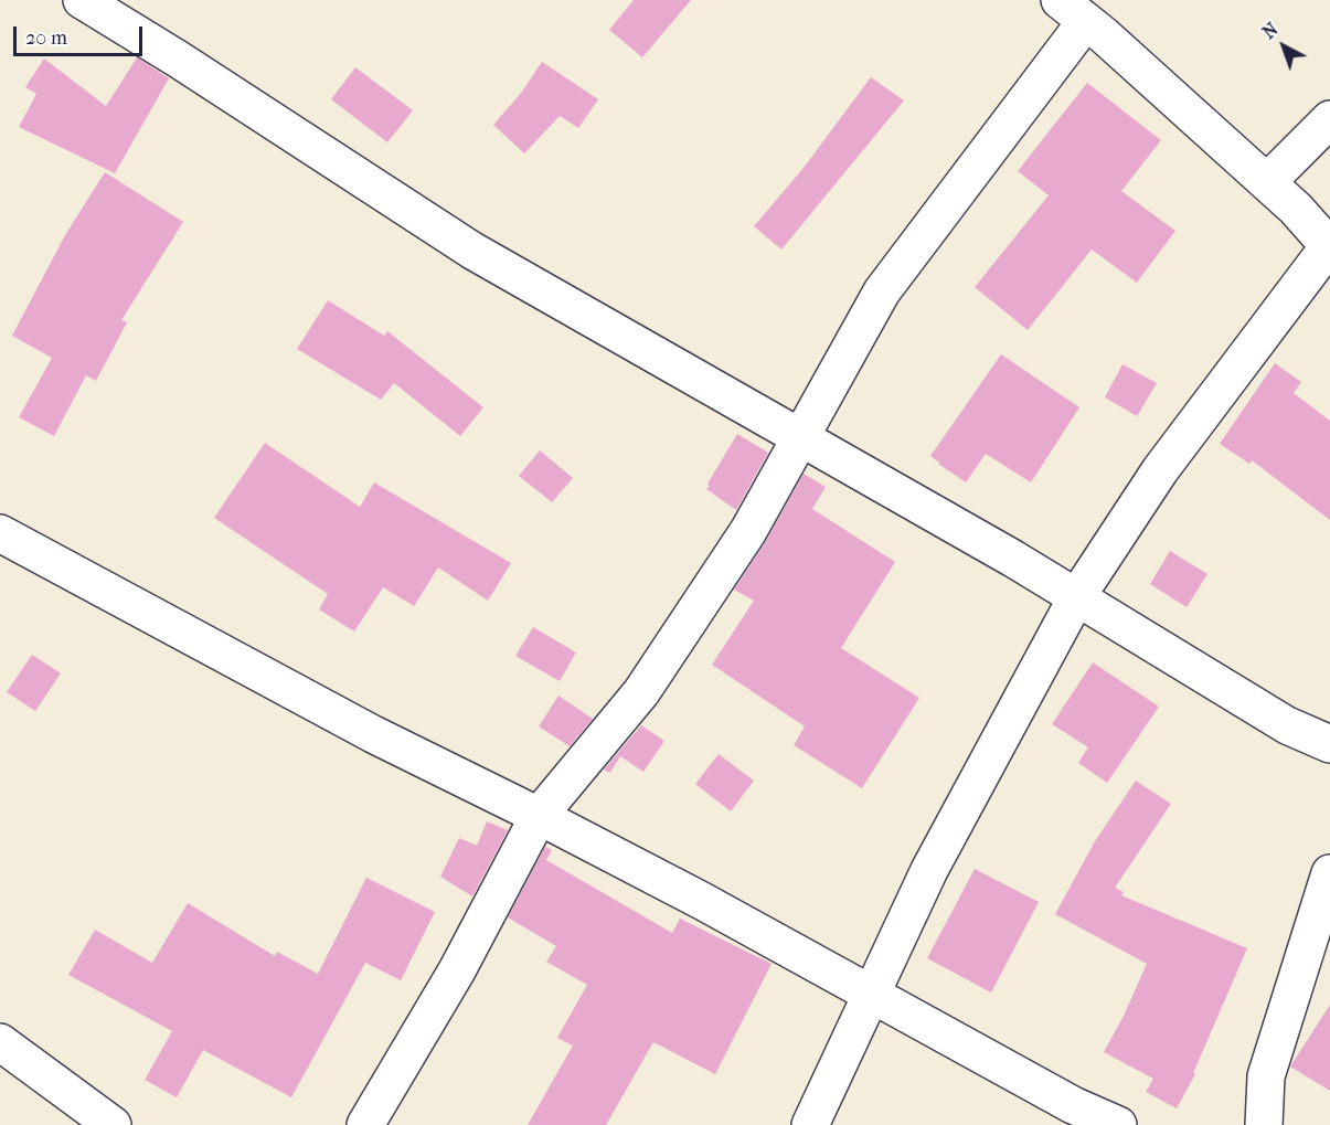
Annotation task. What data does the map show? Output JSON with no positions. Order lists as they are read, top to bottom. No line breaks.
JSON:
{"scale_bar":"20 m","north":"top left"}
